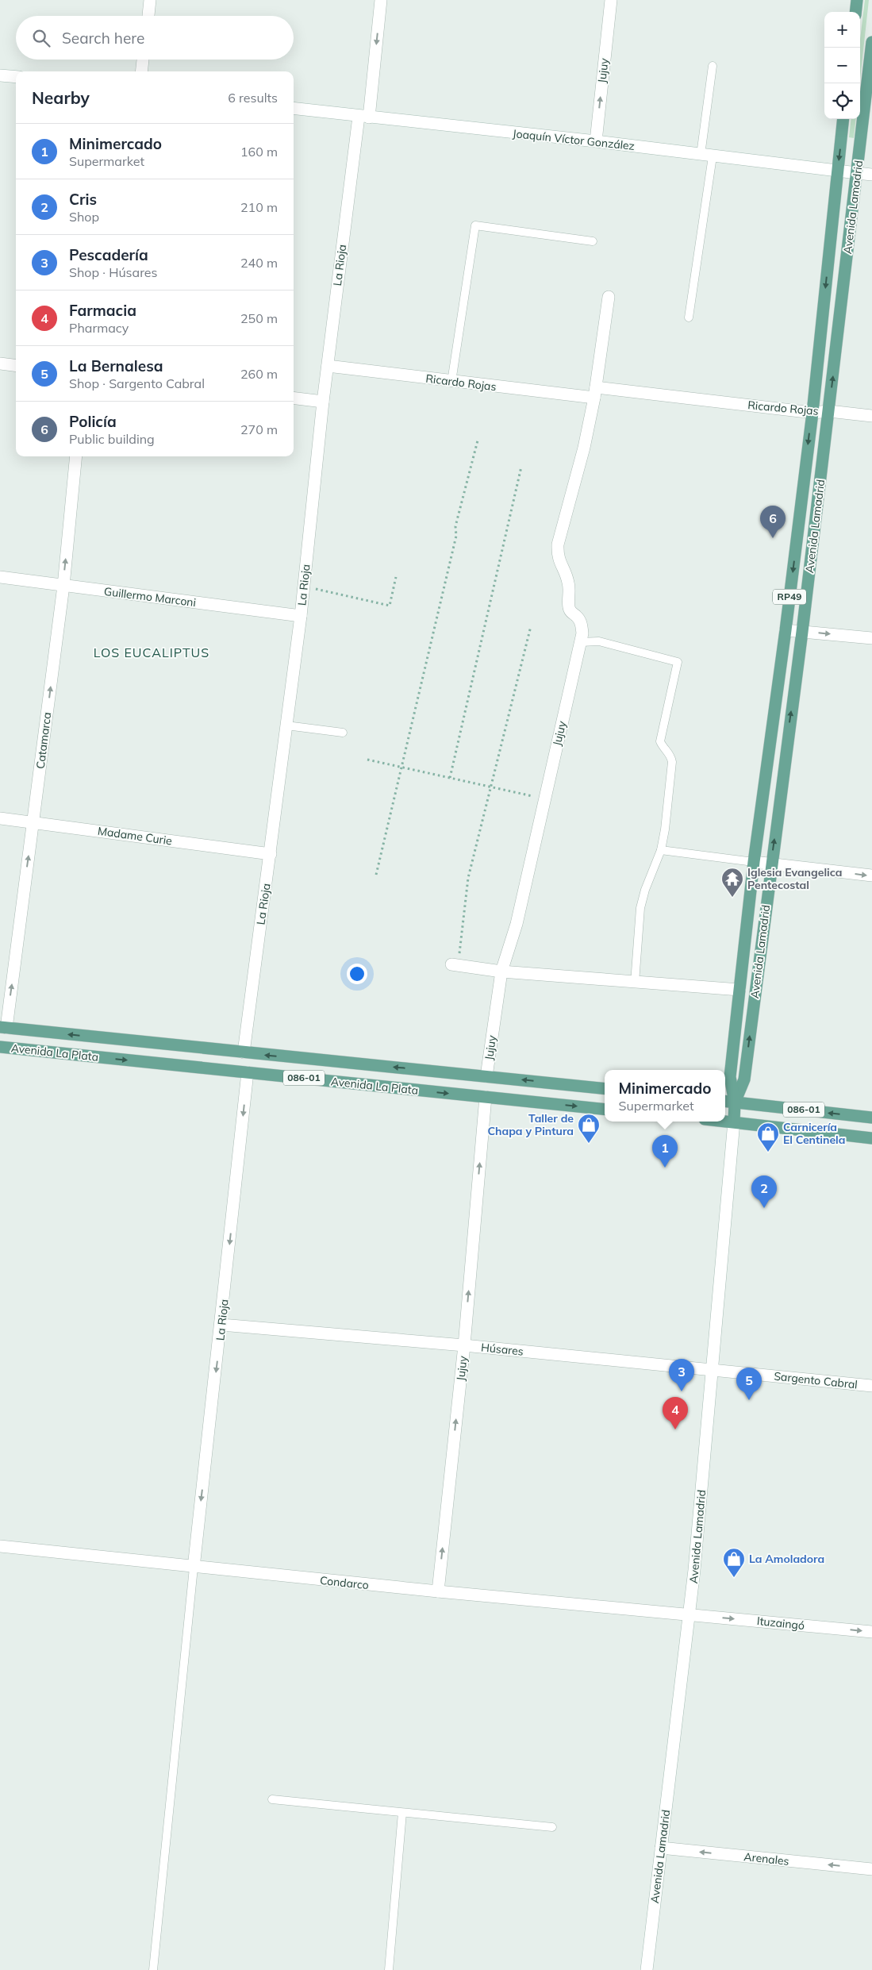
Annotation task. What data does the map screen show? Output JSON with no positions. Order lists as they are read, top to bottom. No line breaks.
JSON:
{"streets":{"main road":["Avenida Lamadrid","RP49","Avenida La Plata","086-01"],"street":["Jujuy","Joaquín Víctor González","La Rioja","Ricardo Rojas","Guillermo Marconi","Catamarca","Madame Curie","Húsares","Sargento Cabral","Condarco","Ituzaingó","Arenales"]},"crossings":[["Jujuy","Joaquín Víctor González"],["Jujuy","Ricardo Rojas"],["Jujuy","Avenida La Plata"],["Jujuy","Húsares"],["Jujuy","Condarco"],["Joaquín Víctor González","Avenida Lamadrid"],["Joaquín Víctor González","La Rioja"],["Avenida Lamadrid","Ricardo Rojas"],["Avenida Lamadrid","086-01"],["Avenida Lamadrid","Húsares"],["Avenida Lamadrid","Sargento Cabral"],["Avenida Lamadrid","Condarco"],["Avenida Lamadrid","Ituzaingó"],["Avenida Lamadrid","Arenales"],["La Rioja","Ricardo Rojas"],["La Rioja","Guillermo Marconi"],["La Rioja","Madame Curie"],["La Rioja","Avenida La Plata"],["La Rioja","Húsares"],["La Rioja","Condarco"],["Guillermo Marconi","Catamarca"],["Catamarca","Madame Curie"],["Catamarca","Avenida La Plata"],["Húsares","Sargento Cabral"],["Condarco","Ituzaingó"]],"one_way":["Jujuy","La Rioja","Catamarca","Ituzaingó","Arenales"],"districts":["LOS EUCALIPTUS"],"places":{"temple":["Iglesia Evangelica Pentecostal"],"shop":["Taller de Chapa y Pintura","Carnicería El Centinela","La Amoladora"]},"page":{"map_buttons":["+","−"],"search":"Search here","heading":["Nearby","6 results"],"list":[{"mark":"1","name":"Minimercado","note":"Supermarket","value":"160 m"},{"mark":"2","name":"Cris","note":"Shop","value":"210 m"},{"mark":"3","name":"Pescadería","note":"Shop · Húsares","value":"240 m"},{"mark":"4","name":"Farmacia","note":"Pharmacy","value":"250 m"},{"mark":"5","name":"La Bernalesa","note":"Shop · Sargento Cabral","value":"260 m"},{"mark":"6","name":"Policía","note":"Public building","value":"270 m"}],"pins":["6","1","2","3","5","4"],"popup":["Minimercado","Supermarket"]}}
